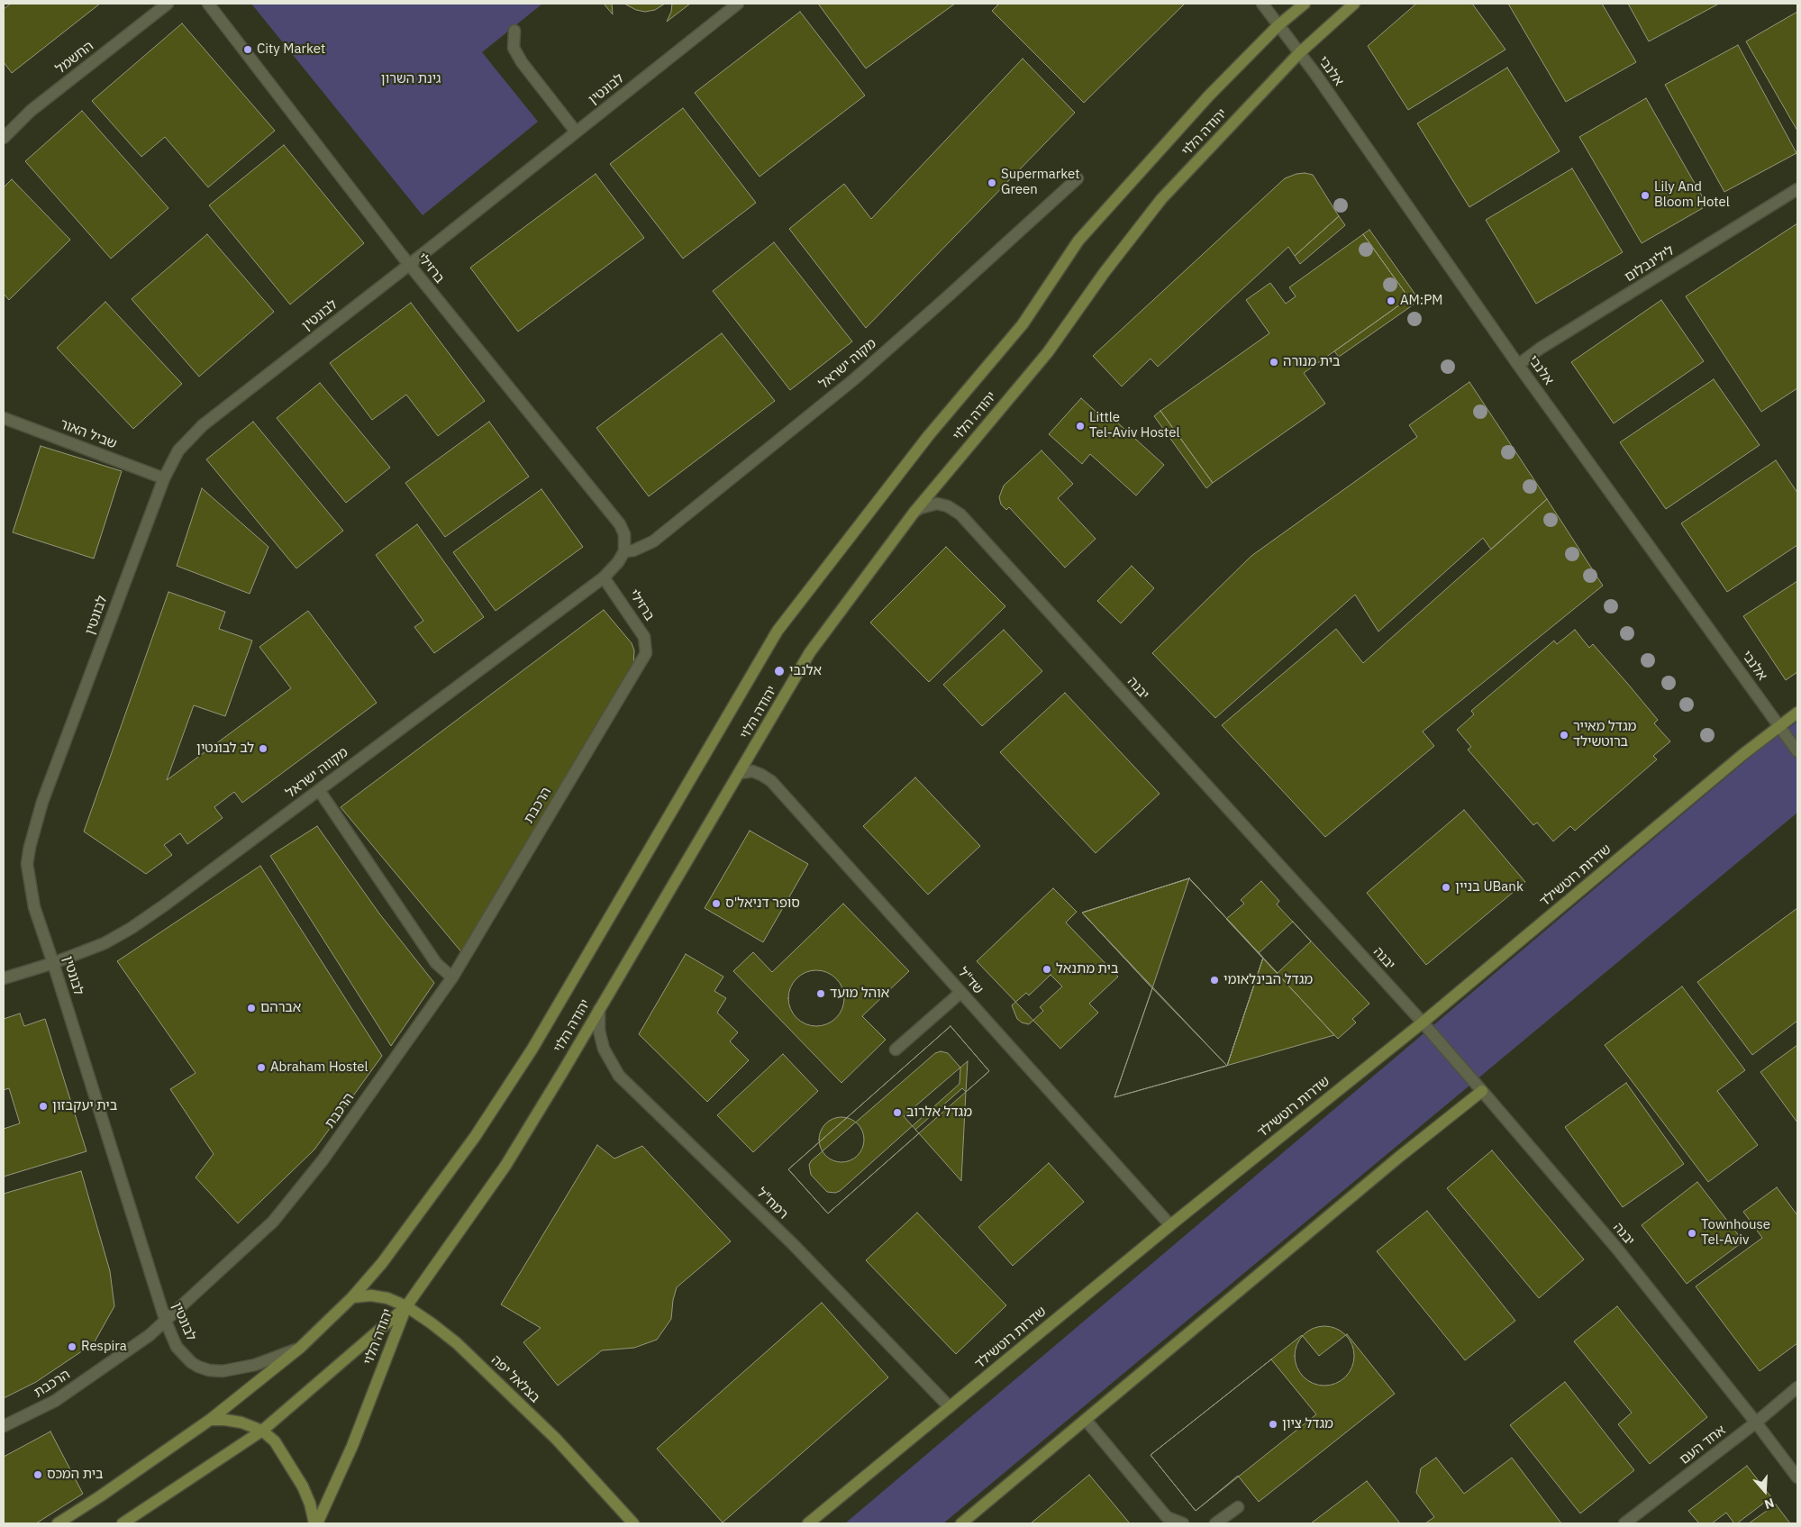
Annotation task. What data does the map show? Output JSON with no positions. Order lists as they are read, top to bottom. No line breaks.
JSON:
{"streets":{"street":["החשמל","אלנבי","לבונטין","יהודה הלוי","לילינבלום","ברזילי","מקוה ישראל","שביל האור","יבנה","מקווה ישראל","הרכבת","שדרות רוטשילד","שד\"ל","רמח\"ל","בצלאל יפה","אחד העם"]},"crossings":[["אלנבי","יהודה הלוי"],["אלנבי","לילינבלום"],["אלנבי","שדרות רוטשילד"],["לבונטין","ברזילי"],["לבונטין","שביל האור"],["לבונטין","מקווה ישראל"],["לבונטין","הרכבת"],["יהודה הלוי","יבנה"],["יהודה הלוי","שד\"ל"],["יהודה הלוי","רמח\"ל"],["יהודה הלוי","בצלאל יפה"],["ברזילי","מקוה ישראל"],["ברזילי","מקווה ישראל"],["ברזילי","הרכבת"],["מקוה ישראל","מקווה ישראל"],["יבנה","שדרות רוטשילד"],["יבנה","אחד העם"],["שדרות רוטשילד","שד\"ל"],["שדרות רוטשילד","רמח\"ל"]],"parks":["גינת השרון"],"places":["City Market","Supermarket Green","Lily And Bloom Hotel","AM:PM","בית מנורה","Little Tel-Aviv Hostel","אלנבי","מגדל מאייר ברוטשילד","לב לבונטין","בניין UBank","סופר דניאל'ס","בית מתנאל","מגדל הבינלאומי","אוהל מועד","אברהם","Abraham Hostel","בית יעקבזון","מגדל אלרוב","Townhouse Tel-Aviv","Respira","מגדל ציון","בית המכס"],"north":"bottom"}
